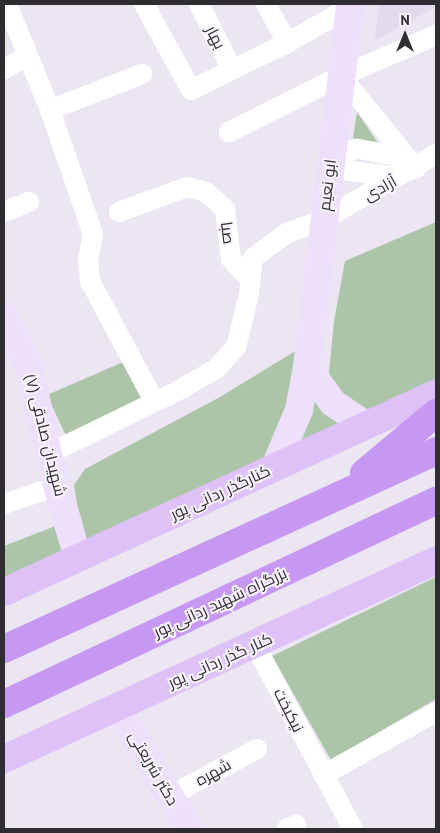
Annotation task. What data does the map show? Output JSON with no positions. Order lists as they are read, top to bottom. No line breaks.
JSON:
{"streets":{"highway":["بزرگراه شهید ردانی پور"],"main road":["ابو نعیم","شهیدان صادقی (۷)","کنارگذر ردانی پور","کنار گذر ردانی پور","دکتر شریعتی"],"street":["بهار","آزادی","صبا","نیکبخت","شهره"]},"crossings":[["ابو نعیم","آزادی"],["ابو نعیم","کنارگذر ردانی پور"],["آزادی","صبا"],["آزادی","شهیدان صادقی (۷)"],["شهیدان صادقی (۷)","کنارگذر ردانی پور"],["کنار گذر ردانی پور","نیکبخت"],["کنار گذر ردانی پور","دکتر شریعتی"],["دکتر شریعتی","شهره"]],"north":"top"}
